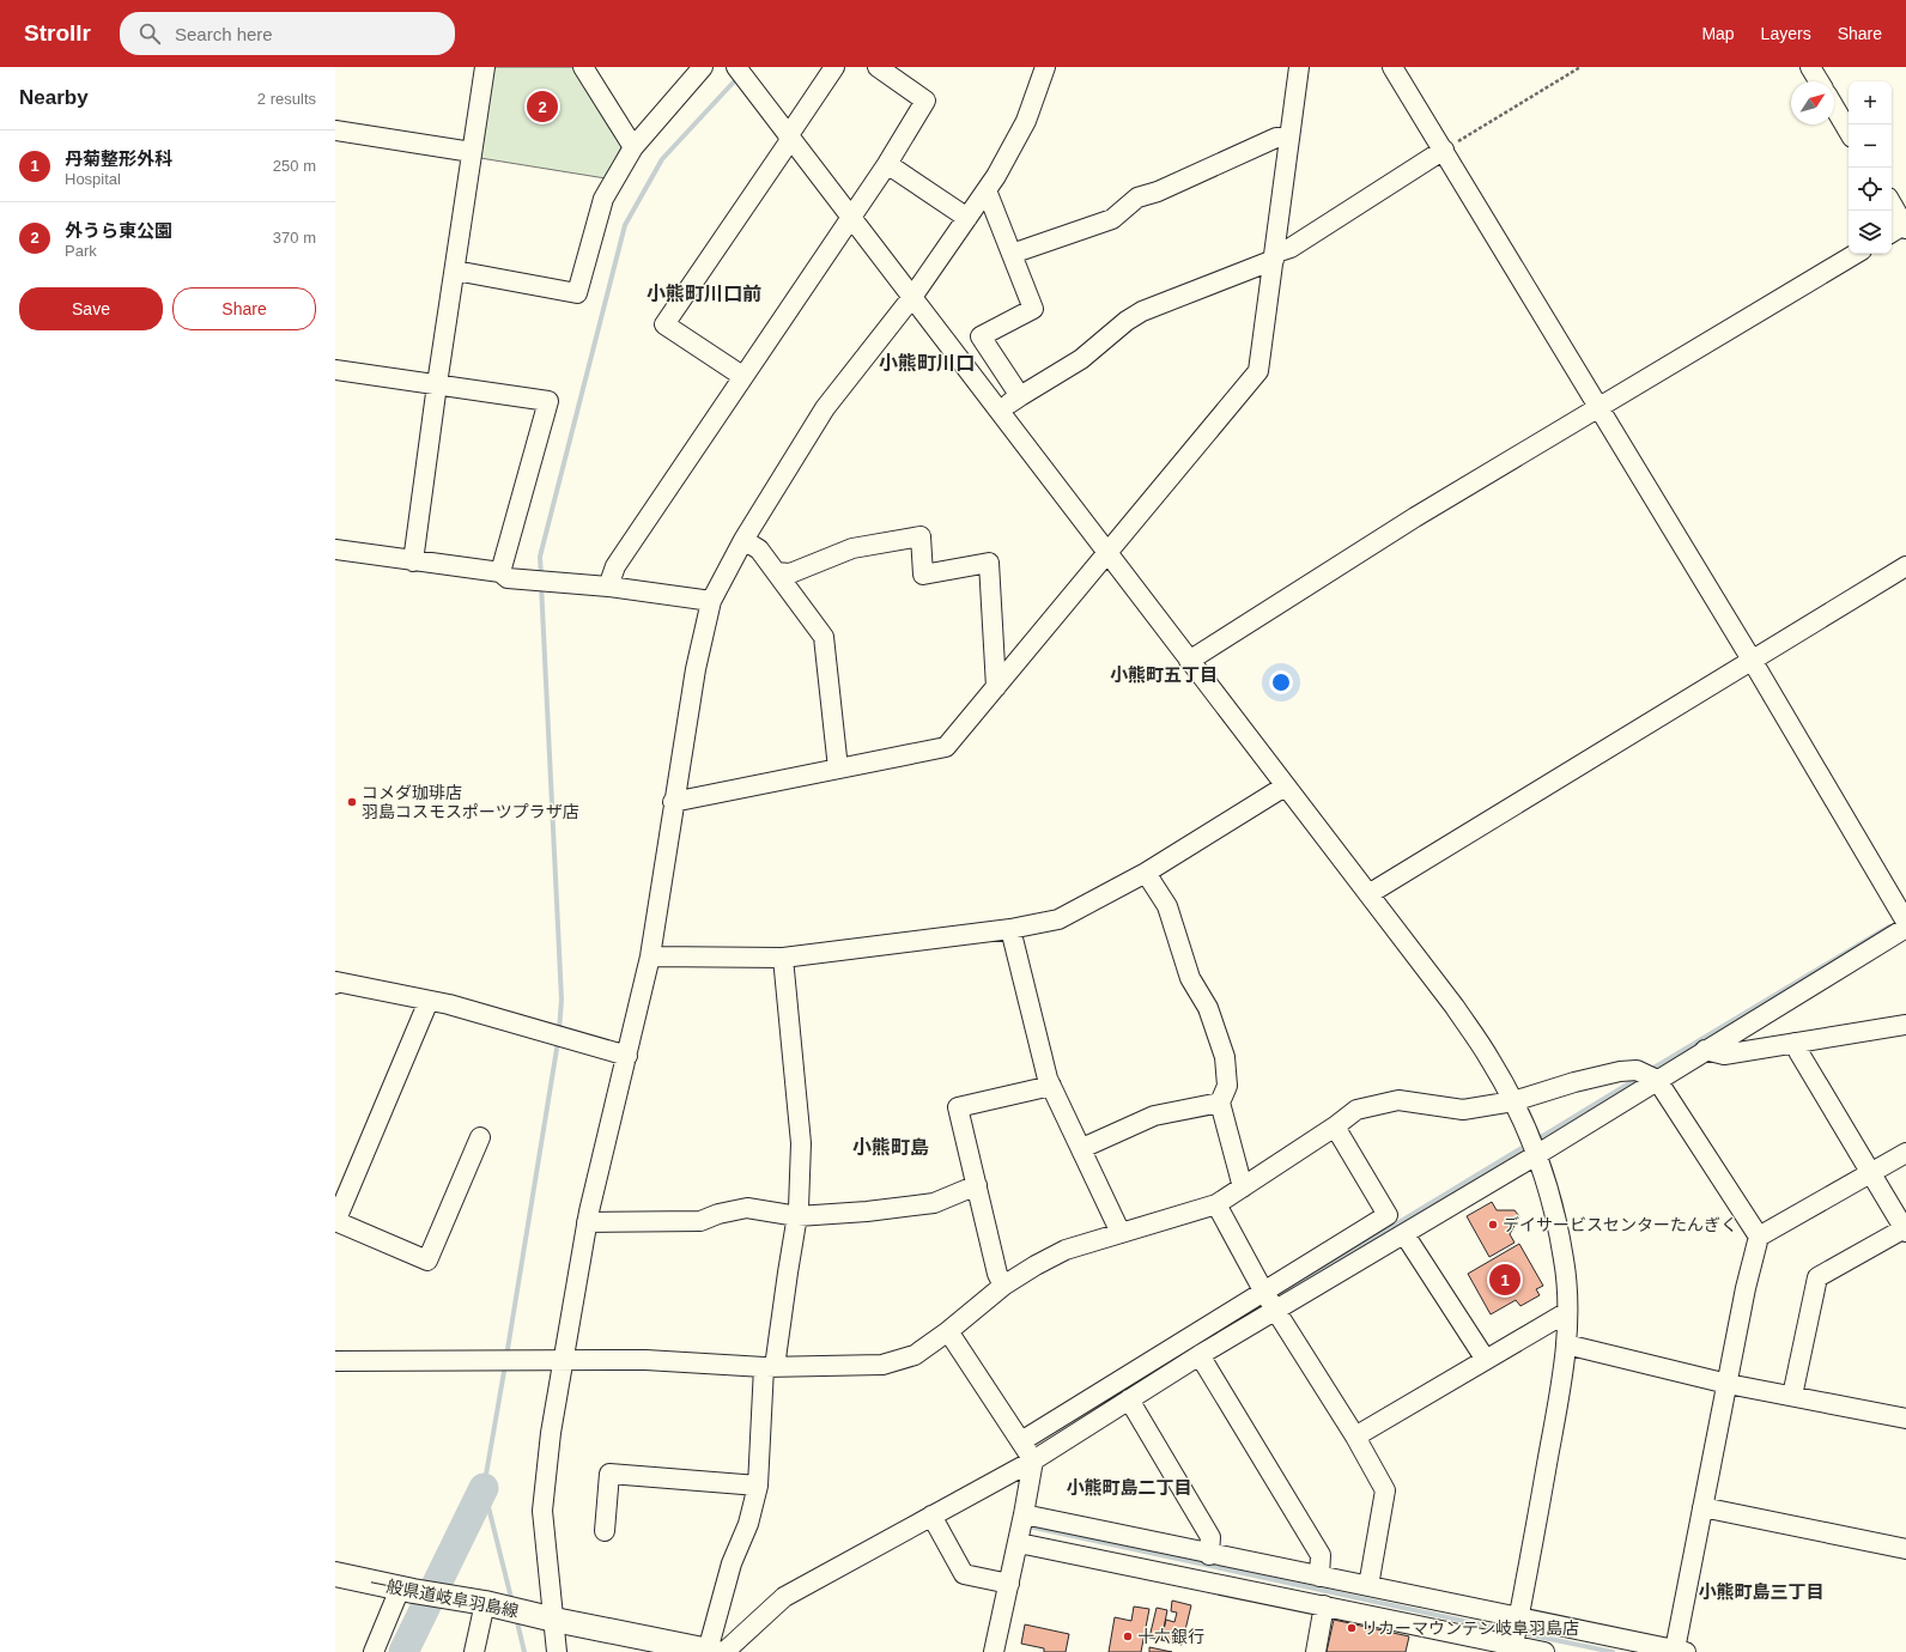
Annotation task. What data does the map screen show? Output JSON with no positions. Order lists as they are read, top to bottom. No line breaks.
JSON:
{"streets":{"main road":["一般県道岐阜羽島線"]},"districts":["小熊町川口前","小熊町川口","小熊町五丁目","小熊町島","小熊町島二丁目","小熊町島三丁目"],"places":["コメダ珈琲店 羽島コスモスポーツプラザ店","デイサービスセンターたんぎく","リカーマウンテン岐阜羽島店","十六銀行"],"north":"top right","page":{"header":"Strollr","search":"Search here","nav":["Map","Layers","Share"],"heading":["Nearby","2 results"],"map_buttons":["+","−"],"pins":["2","1"],"list":[{"mark":"1","name":"丹菊整形外科","note":"Hospital","value":"250 m"},{"mark":"2","name":"外うら東公園","note":"Park","value":"370 m"}],"buttons":["Save","Share"]}}
